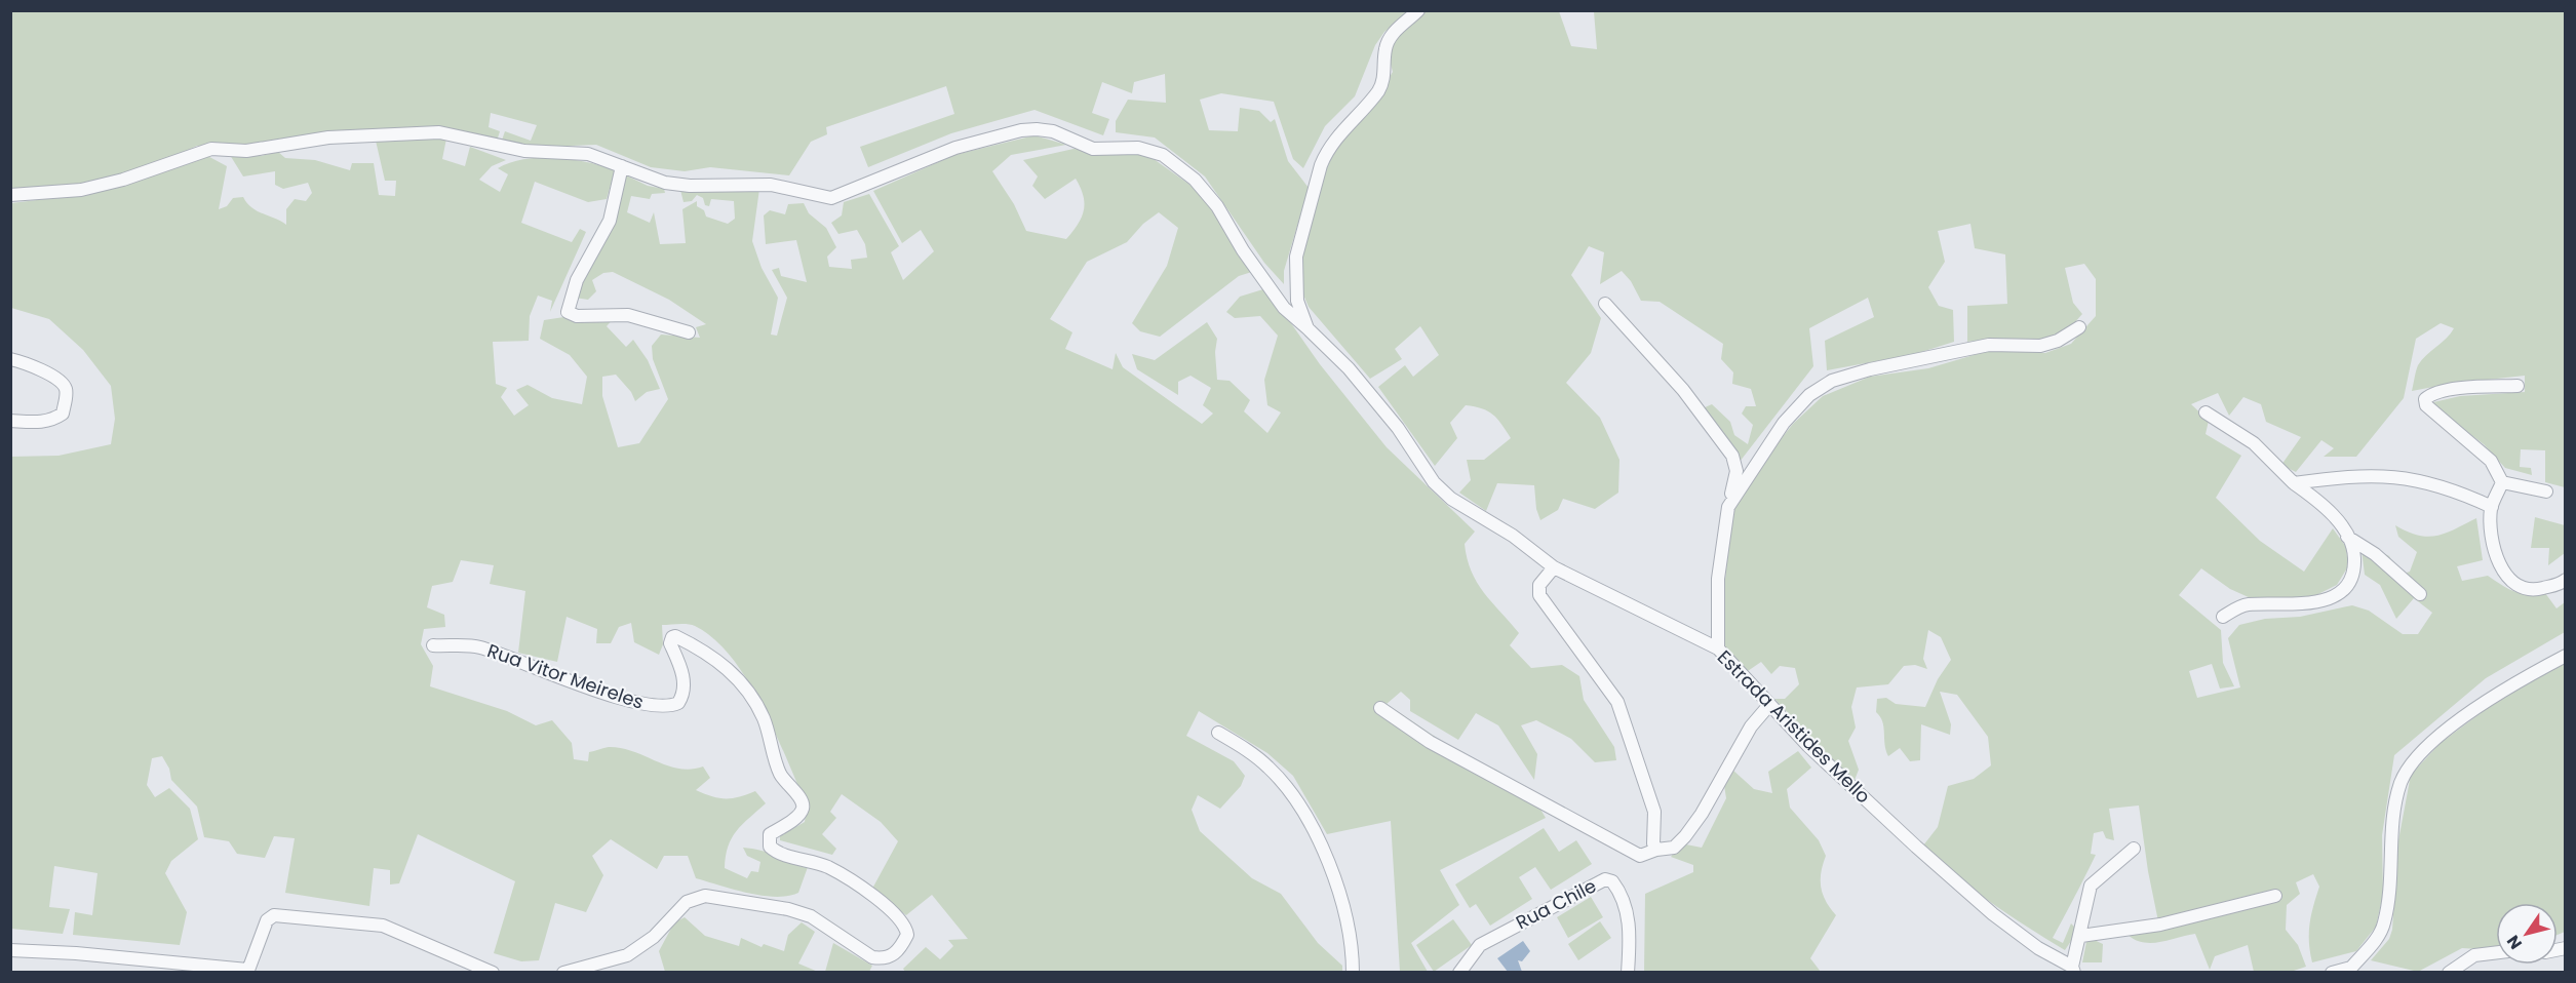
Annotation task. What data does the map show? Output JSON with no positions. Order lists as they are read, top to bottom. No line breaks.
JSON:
{"streets":{"street":["Rua Vitor Meireles","Estrada Aristides Mello","Rua Chile"]},"north":"bottom left"}
